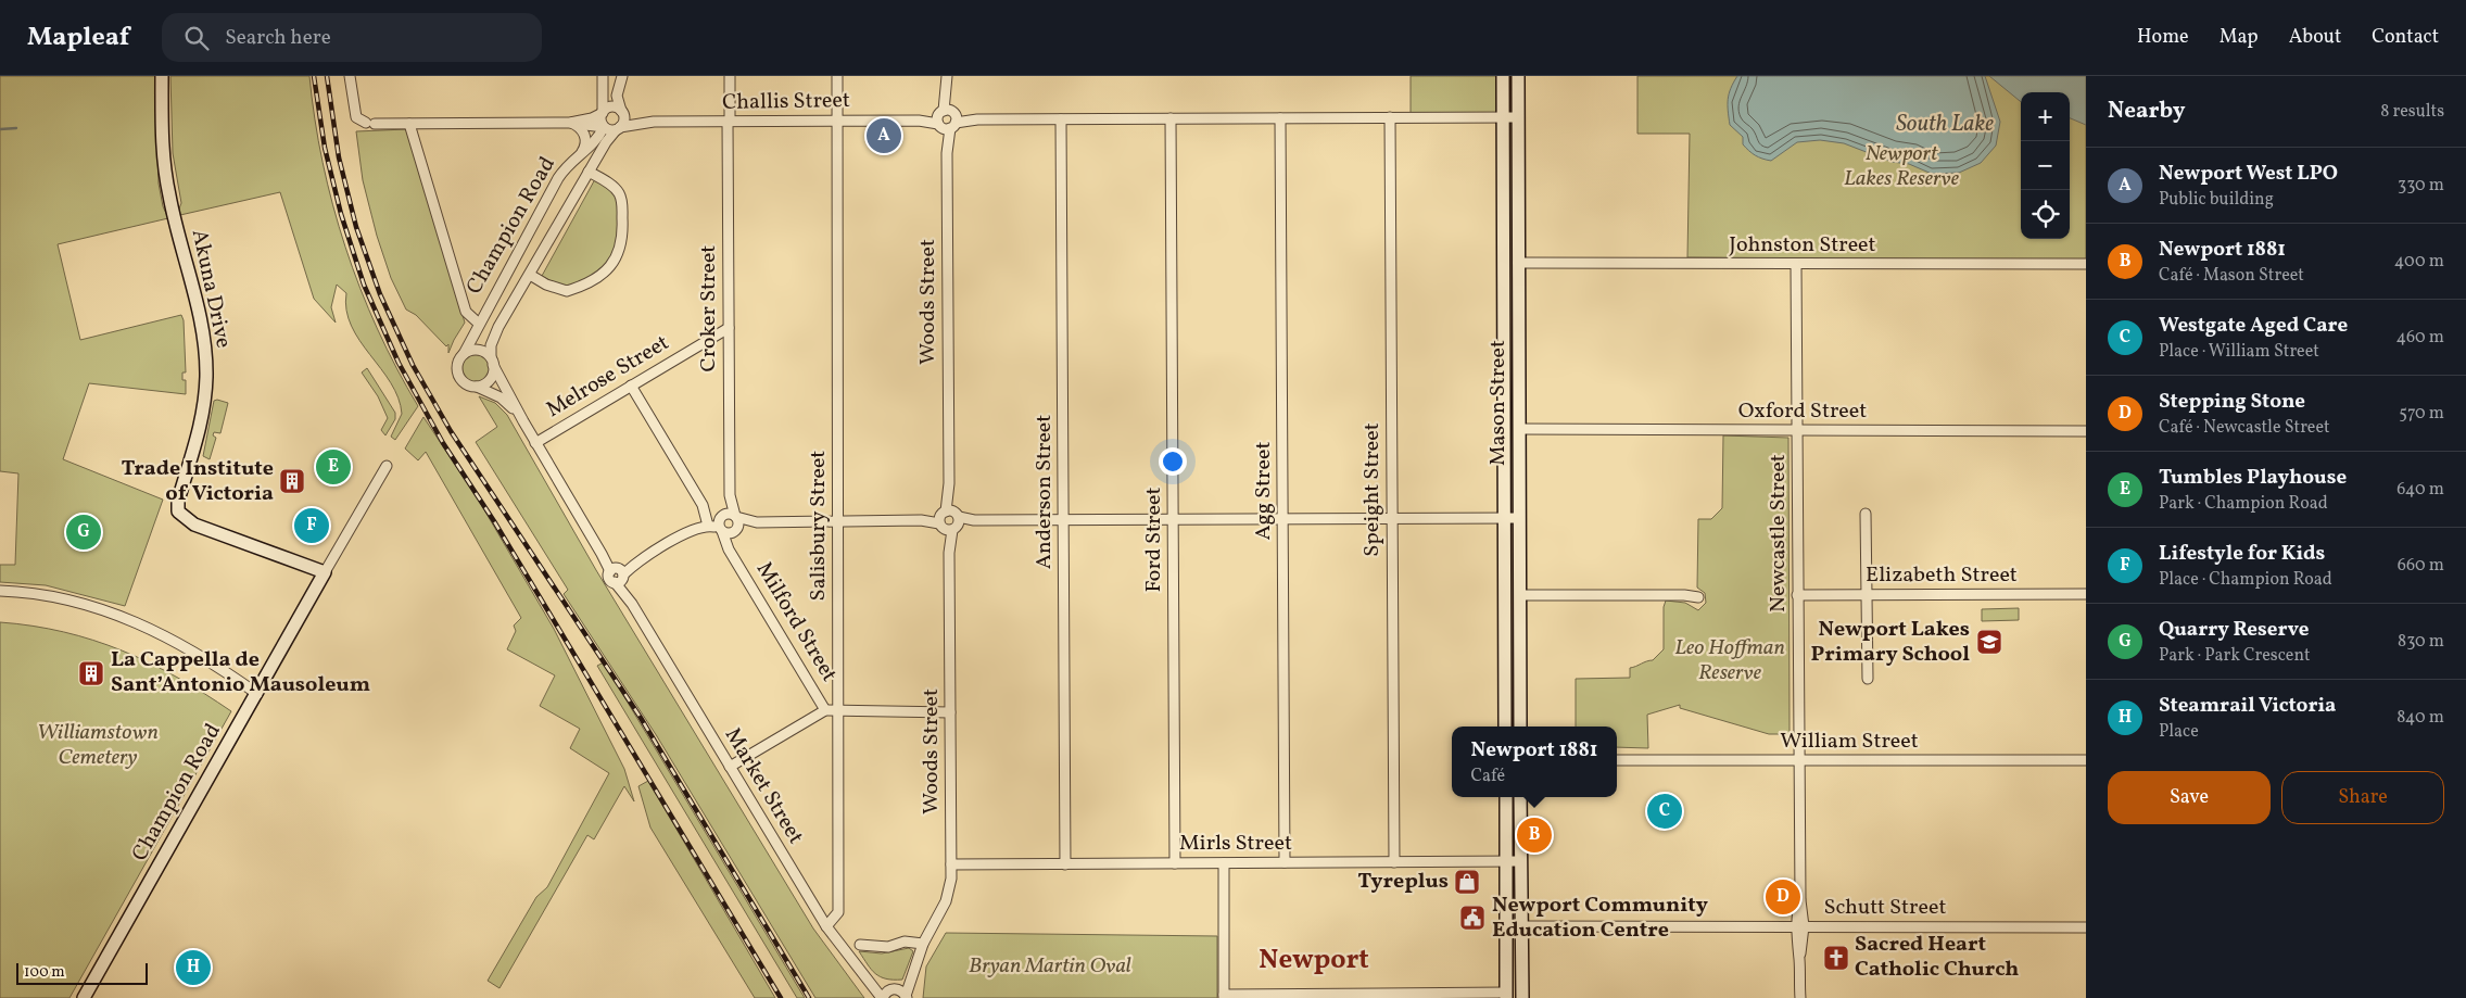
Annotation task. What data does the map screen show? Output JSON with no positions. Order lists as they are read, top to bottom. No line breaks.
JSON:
{"streets":{"street":["Challis Street","Champion Road","Johnston Street","Akuna Drive","Woods Street","Croker Street","Melrose Street","Mason Street","Oxford Street","Speight Street","Agg Street","Anderson Street","Salisbury Street","Newcastle Street","Ford Street","Elizabeth Street","Milford Street","William Street","Market Street","Mirls Street","Schutt Street"]},"crossings":[["Challis Street","Champion Road"],["Challis Street","Woods Street"],["Challis Street","Croker Street"],["Challis Street","Mason Street"],["Challis Street","Speight Street"],["Challis Street","Agg Street"],["Challis Street","Anderson Street"],["Challis Street","Salisbury Street"],["Challis Street","Ford Street"],["Champion Road","Akuna Drive"],["Champion Road","Market Street"],["Johnston Street","Mason Street"],["Johnston Street","Newcastle Street"],["Woods Street","Market Street"],["Woods Street","Mirls Street"],["Croker Street","Melrose Street"],["Croker Street","Milford Street"],["Melrose Street","Market Street"],["Mason Street","Oxford Street"],["Oxford Street","Newcastle Street"],["Speight Street","Mirls Street"],["Agg Street","Mirls Street"],["Anderson Street","Mirls Street"],["Salisbury Street","Market Street"],["Newcastle Street","Elizabeth Street"],["Newcastle Street","William Street"],["Newcastle Street","Schutt Street"],["Ford Street","Mirls Street"]],"districts":["Newport"],"water":["South Lake"],"parks":["Newport Lakes Reserve","Leo Hoffman Reserve","Williamstown Cemetery","Bryan Martin Oval"],"places":{"building":["Trade Institute of Victoria","La Cappella de Sant’Antonio Mausoleum"],"school or university":["Newport Lakes Primary School"],"shop":["Tyreplus"],"public building":["Newport Community Education Centre"],"church":["Sacred Heart Catholic Church"]},"scale_bar":"100 m","page":{"header":"Mapleaf","search":"Search here","nav":["Home","Map","About","Contact"],"heading":["Nearby","8 results"],"map_buttons":["+","−"],"pins":["A","E","F","G","C","B","D","H"],"list":[{"mark":"A","name":"Newport West LPO","note":"Public building","value":"330 m"},{"mark":"B","name":"Newport 1881","note":"Café · Mason Street","value":"400 m"},{"mark":"C","name":"Westgate Aged Care","note":"Place · William Street","value":"460 m"},{"mark":"D","name":"Stepping Stone","note":"Café · Newcastle Street","value":"570 m"},{"mark":"E","name":"Tumbles Playhouse","note":"Park · Champion Road","value":"640 m"},{"mark":"F","name":"Lifestyle for Kids","note":"Place · Champion Road","value":"660 m"},{"mark":"G","name":"Quarry Reserve","note":"Park · Park Crescent","value":"830 m"},{"mark":"H","name":"Steamrail Victoria","note":"Place","value":"840 m"}],"popup":["Newport 1881","Café"],"buttons":["Save","Share"],"scale":"100 m"}}
